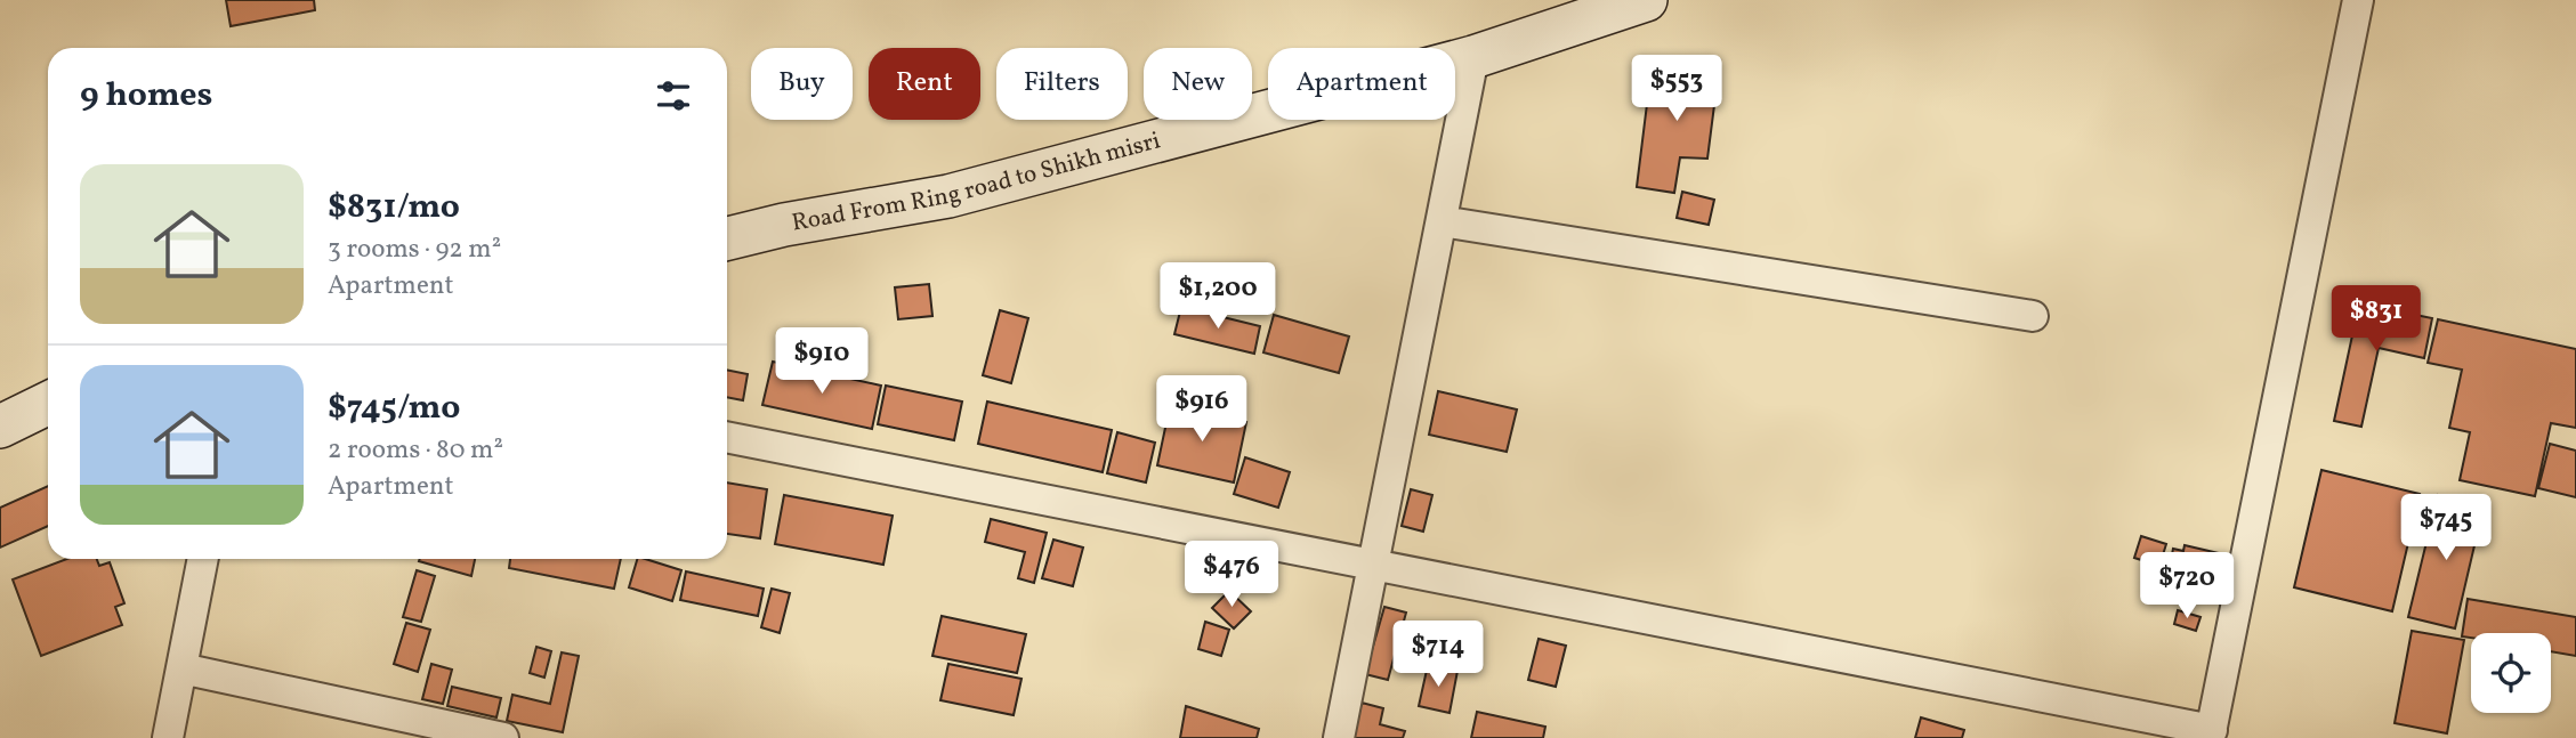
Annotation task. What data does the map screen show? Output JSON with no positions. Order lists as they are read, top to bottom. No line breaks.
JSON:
{"streets":{"street":["Road From Ring road to Shikh misri"]},"page":{"chip":["Buy","Rent","Filters","New","Apartment"],"heading":"9 homes","price":["$553","$1,200","$831","$910","$916","$745","$476","$720","$714"],"list":[{"name":"$831/mo","note":"3 rooms · 92 m² · Apartment"},{"name":"$745/mo","note":"2 rooms · 80 m² · Apartment"}]}}
